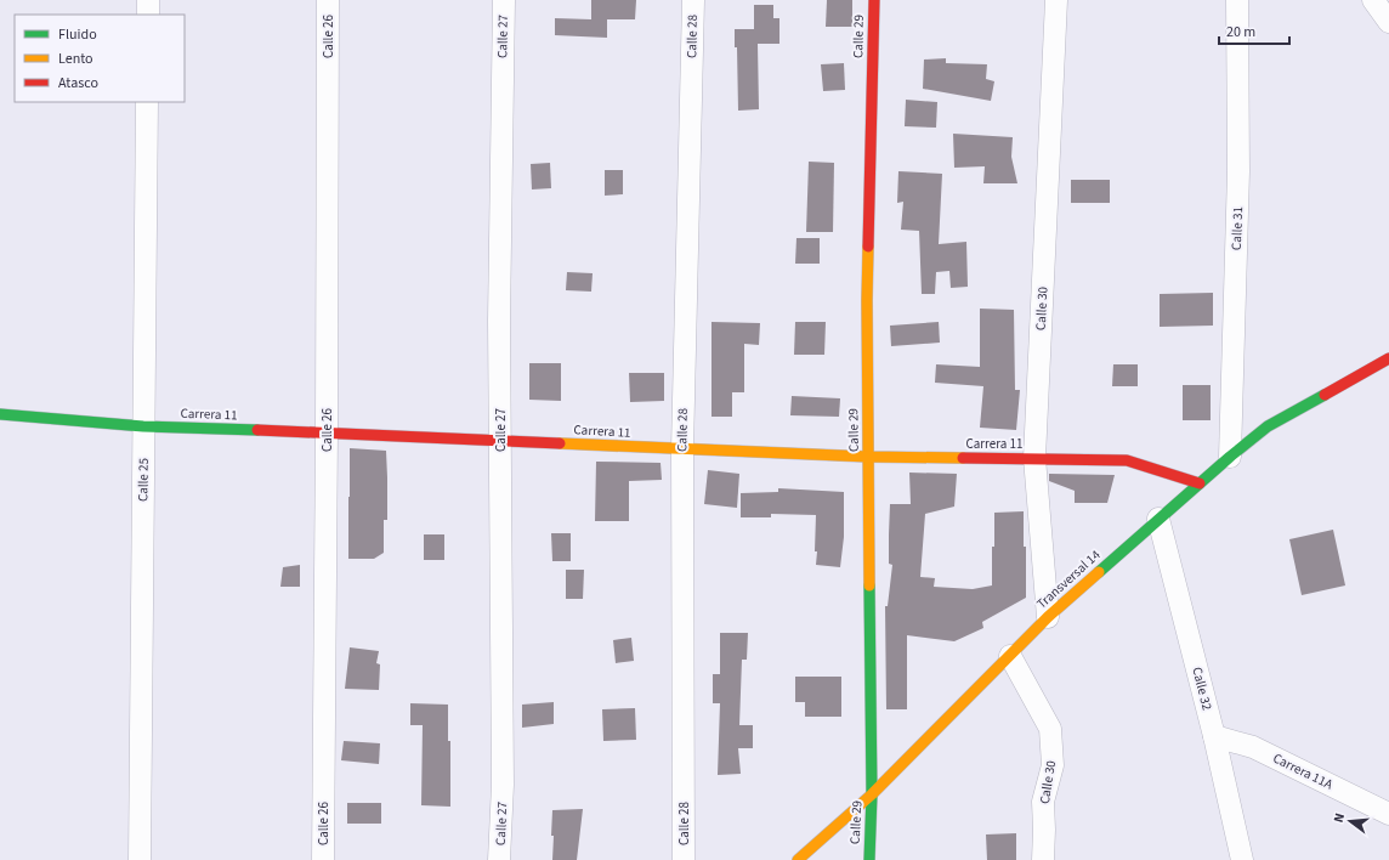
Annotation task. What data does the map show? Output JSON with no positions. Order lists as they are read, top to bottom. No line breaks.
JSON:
{"streets":{"street":["Calle 26","Calle 27","Calle 28","Calle 29","Calle 31","Calle 30","Carrera 11","Calle 25","Transversal 14","Calle 32","Carrera 11A"]},"crossings":[["Calle 26","Carrera 11"],["Calle 27","Carrera 11"],["Calle 28","Carrera 11"],["Calle 29","Carrera 11"],["Calle 29","Transversal 14"],["Calle 31","Transversal 14"],["Calle 30","Carrera 11"],["Calle 30","Transversal 14"],["Carrera 11","Calle 25"],["Carrera 11","Transversal 14"],["Transversal 14","Calle 32"],["Calle 32","Carrera 11A"]],"legend":["Fluido","Lento","Atasco"],"scale_bar":"20 m","north":"left"}
